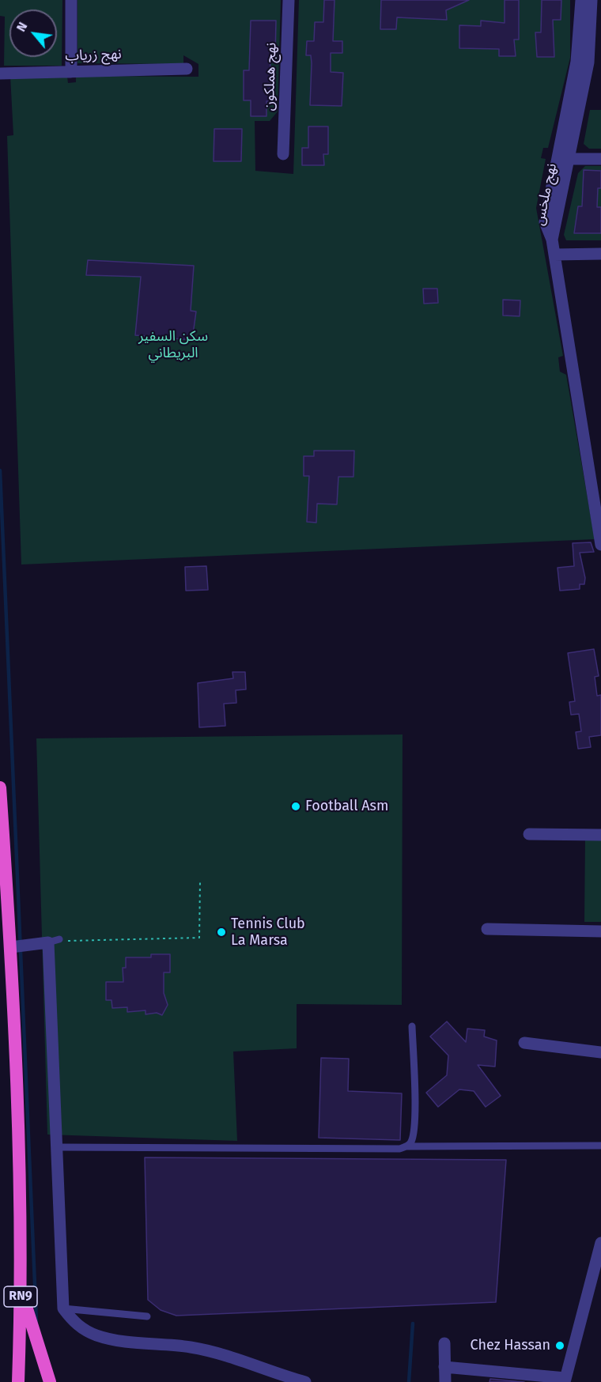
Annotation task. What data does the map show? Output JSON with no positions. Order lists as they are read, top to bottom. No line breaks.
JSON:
{"streets":{"highway":["RN9"],"street":["نهج زرياب","نهج هملكون","نهج ملخس"]},"parks":["سكن السفير البريطاني"],"places":["Football Asm","Tennis Club La Marsa","Chez Hassan"],"north":"top left"}
